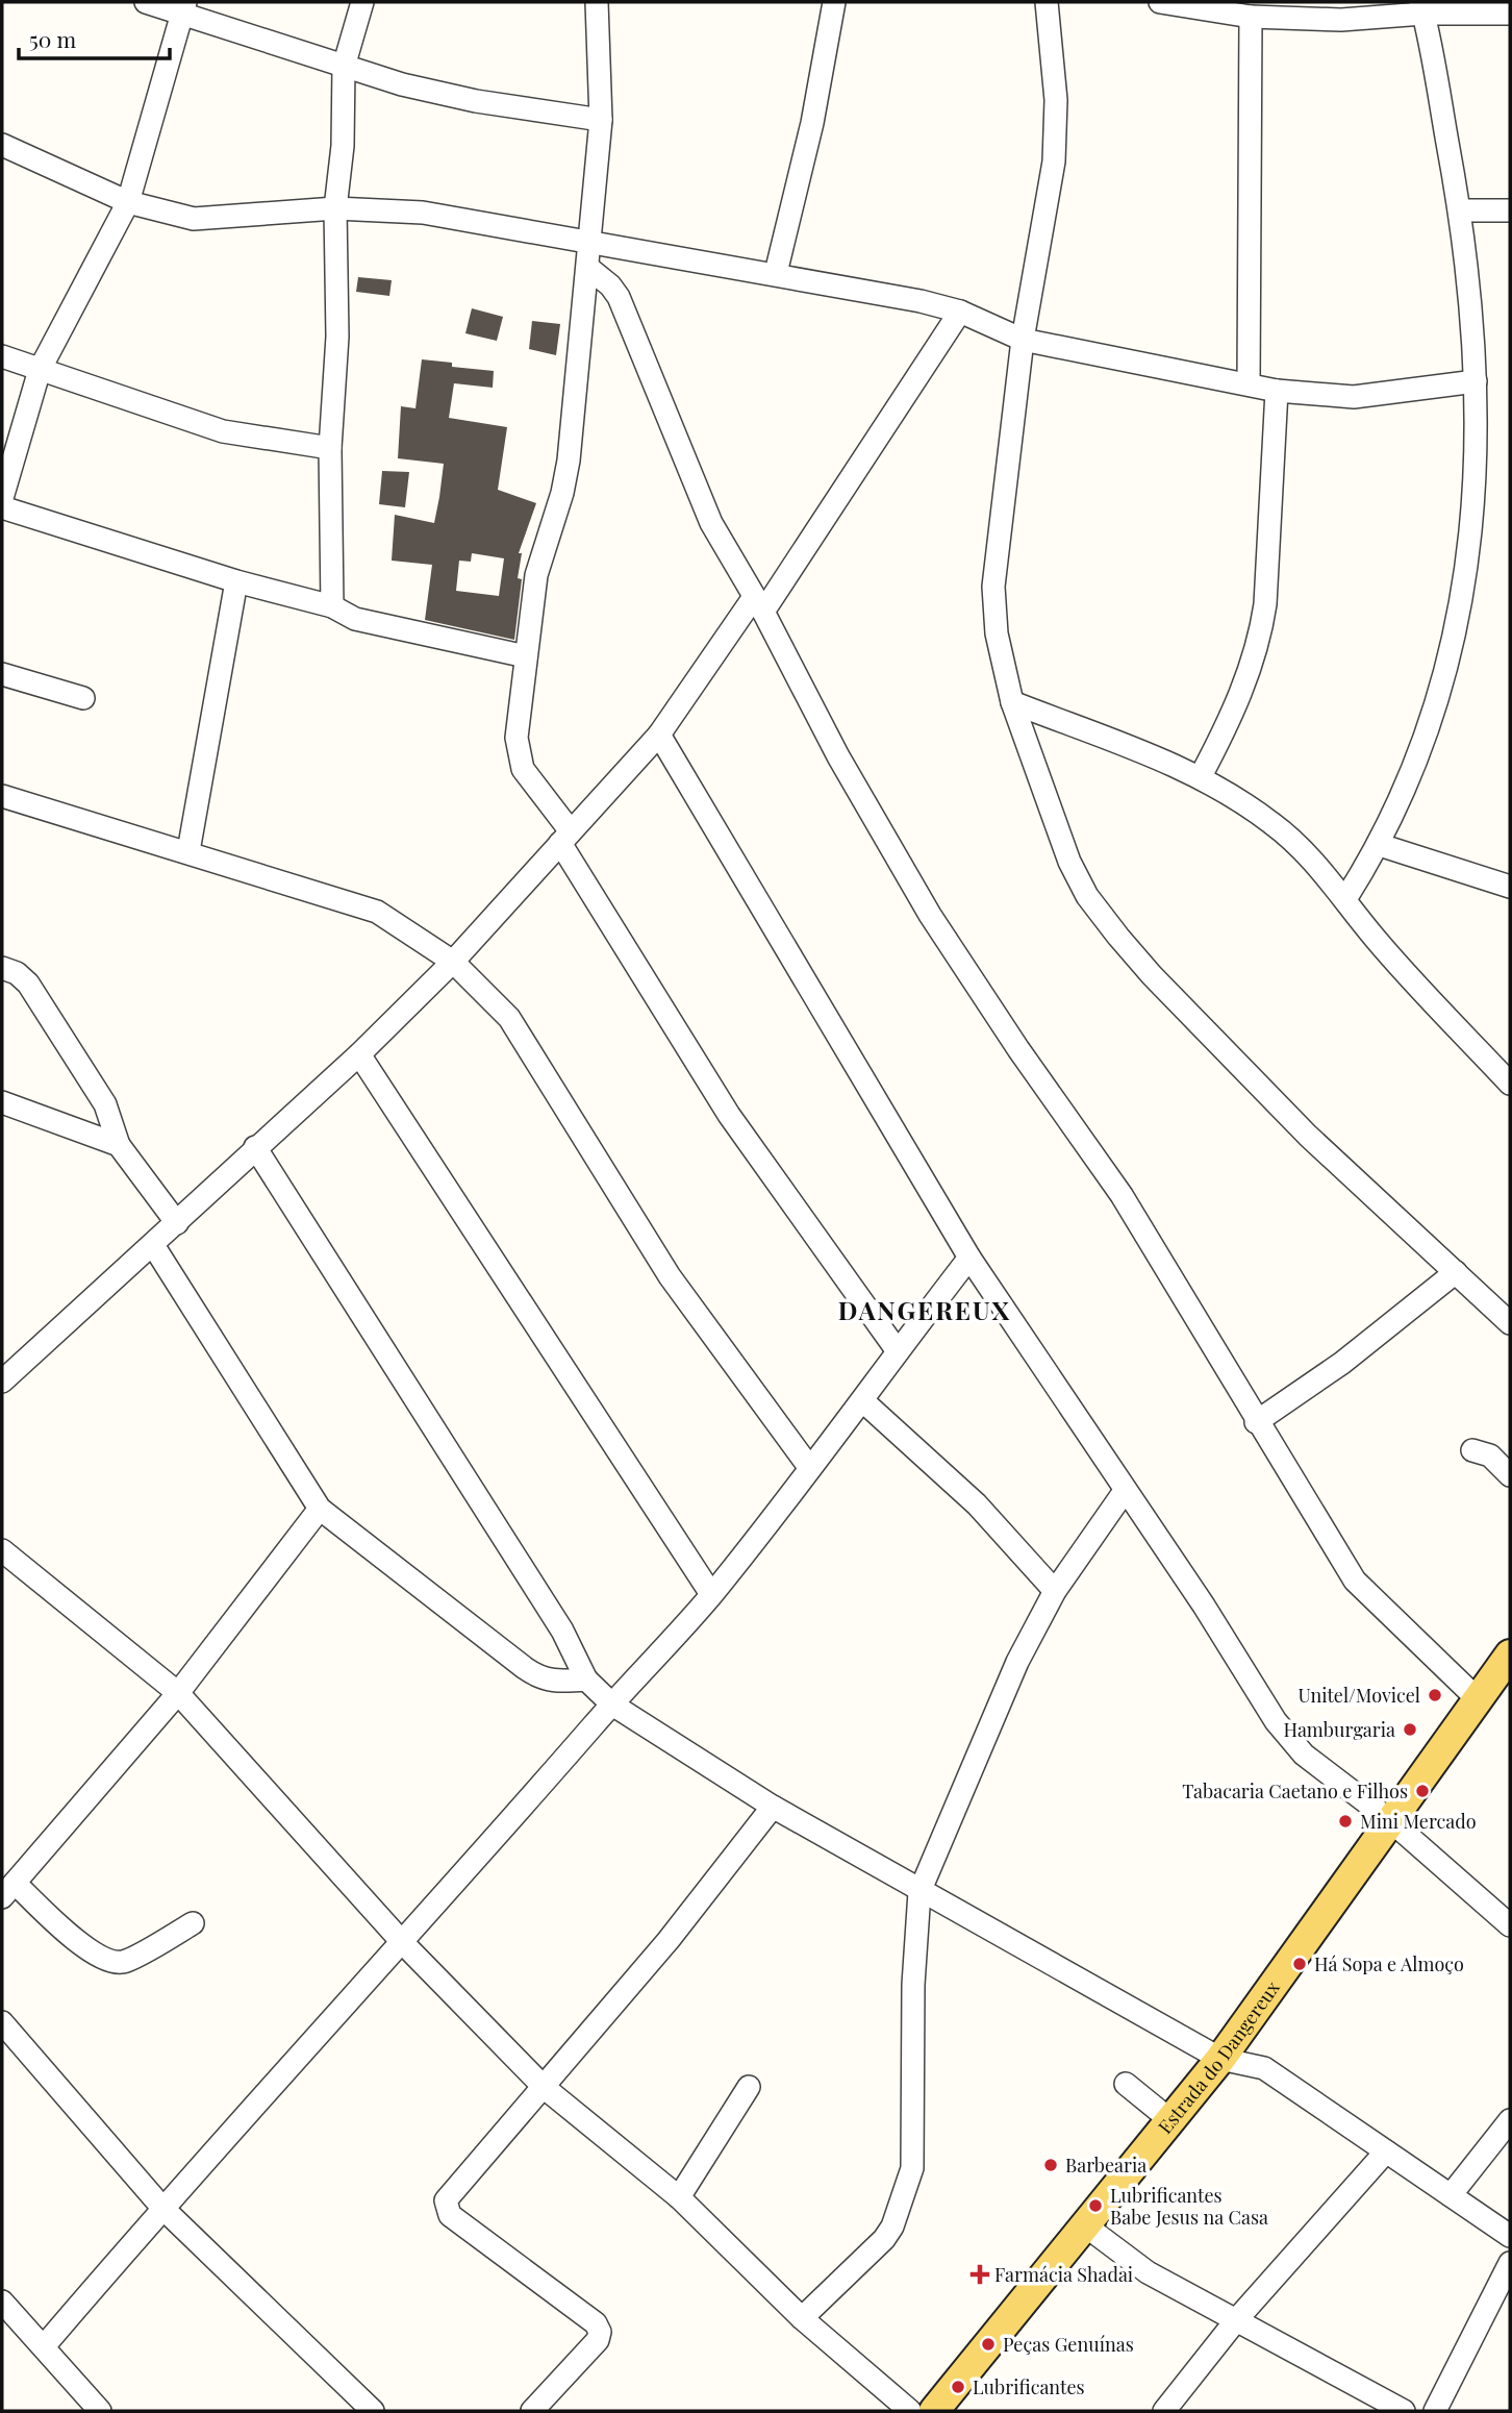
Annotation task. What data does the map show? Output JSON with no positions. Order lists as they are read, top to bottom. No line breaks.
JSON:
{"streets":{"main road":["Estrada do Dangereux"]},"districts":["DANGEREUX"],"places":{"other":["Unitel/Movicel","Hamburgaria","Tabacaria Caetano e Filhos","Mini Mercado","Há Sopa e Almoço","Barbearia","Lubrificantes Babe Jesus na Casa","Peças Genuínas","Lubrificantes"],"health":["Farmácia Shadai"]},"scale_bar":"50 m"}
